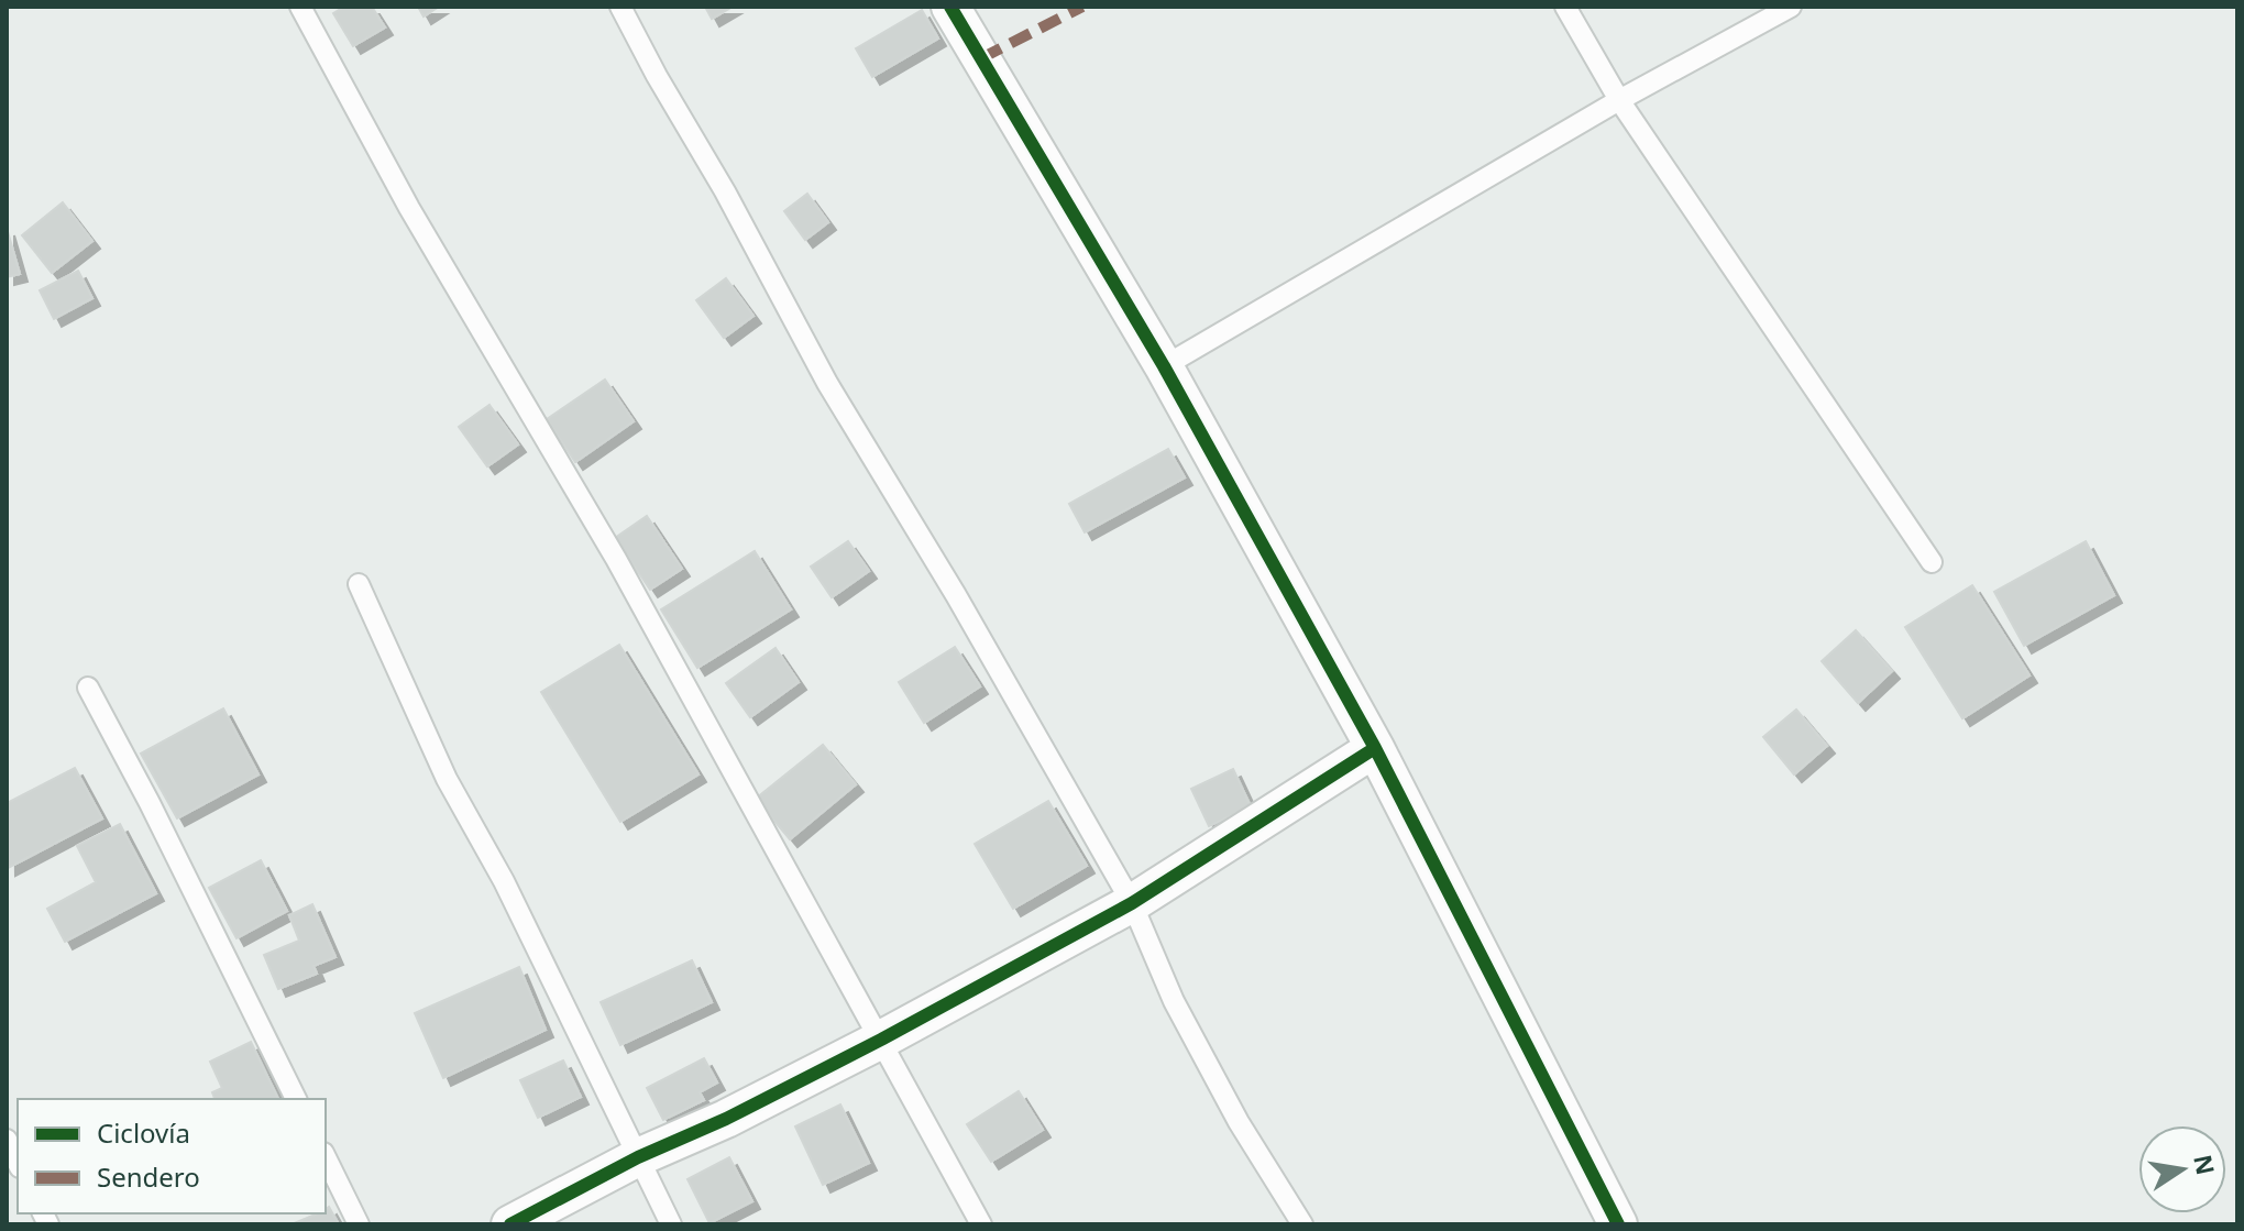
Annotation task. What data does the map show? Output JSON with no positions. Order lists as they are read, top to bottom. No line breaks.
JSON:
{"legend":["Ciclovía","Sendero"],"north":"right"}
